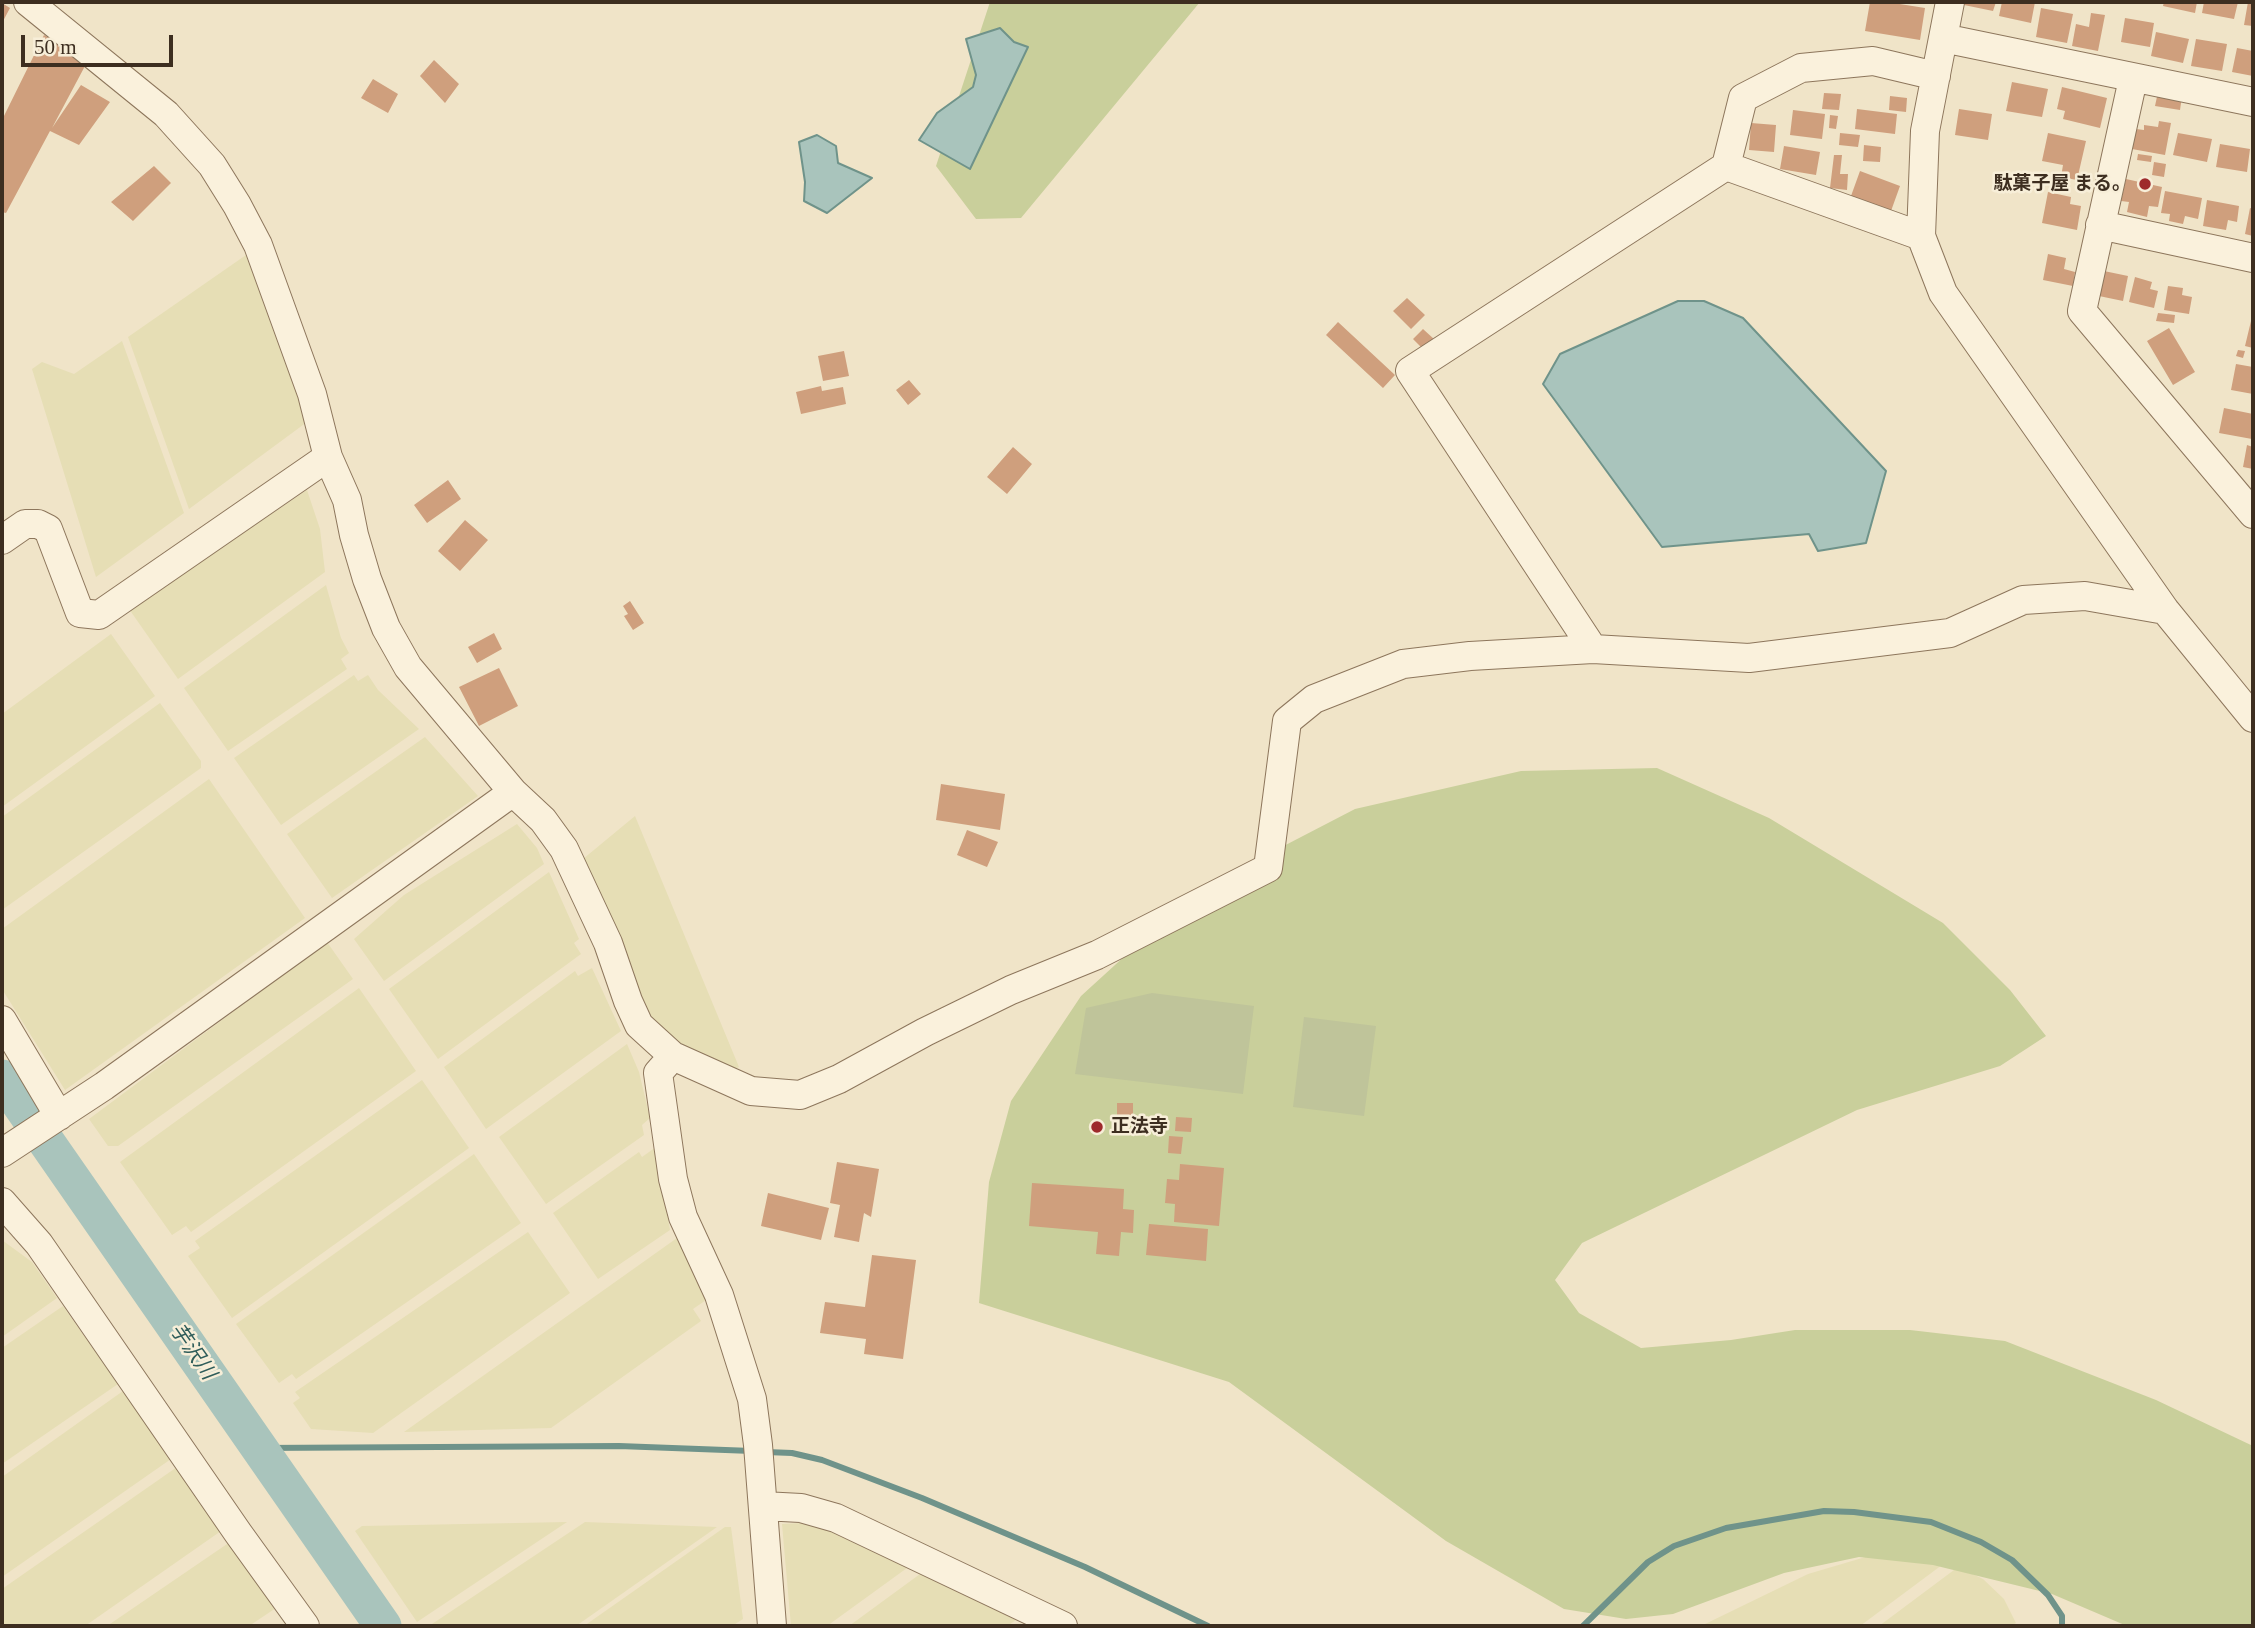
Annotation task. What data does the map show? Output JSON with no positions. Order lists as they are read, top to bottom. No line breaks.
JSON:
{"water":["芋沢川"],"places":["駄菓子屋 まる。","正法寺"],"scale_bar":"50 m"}
